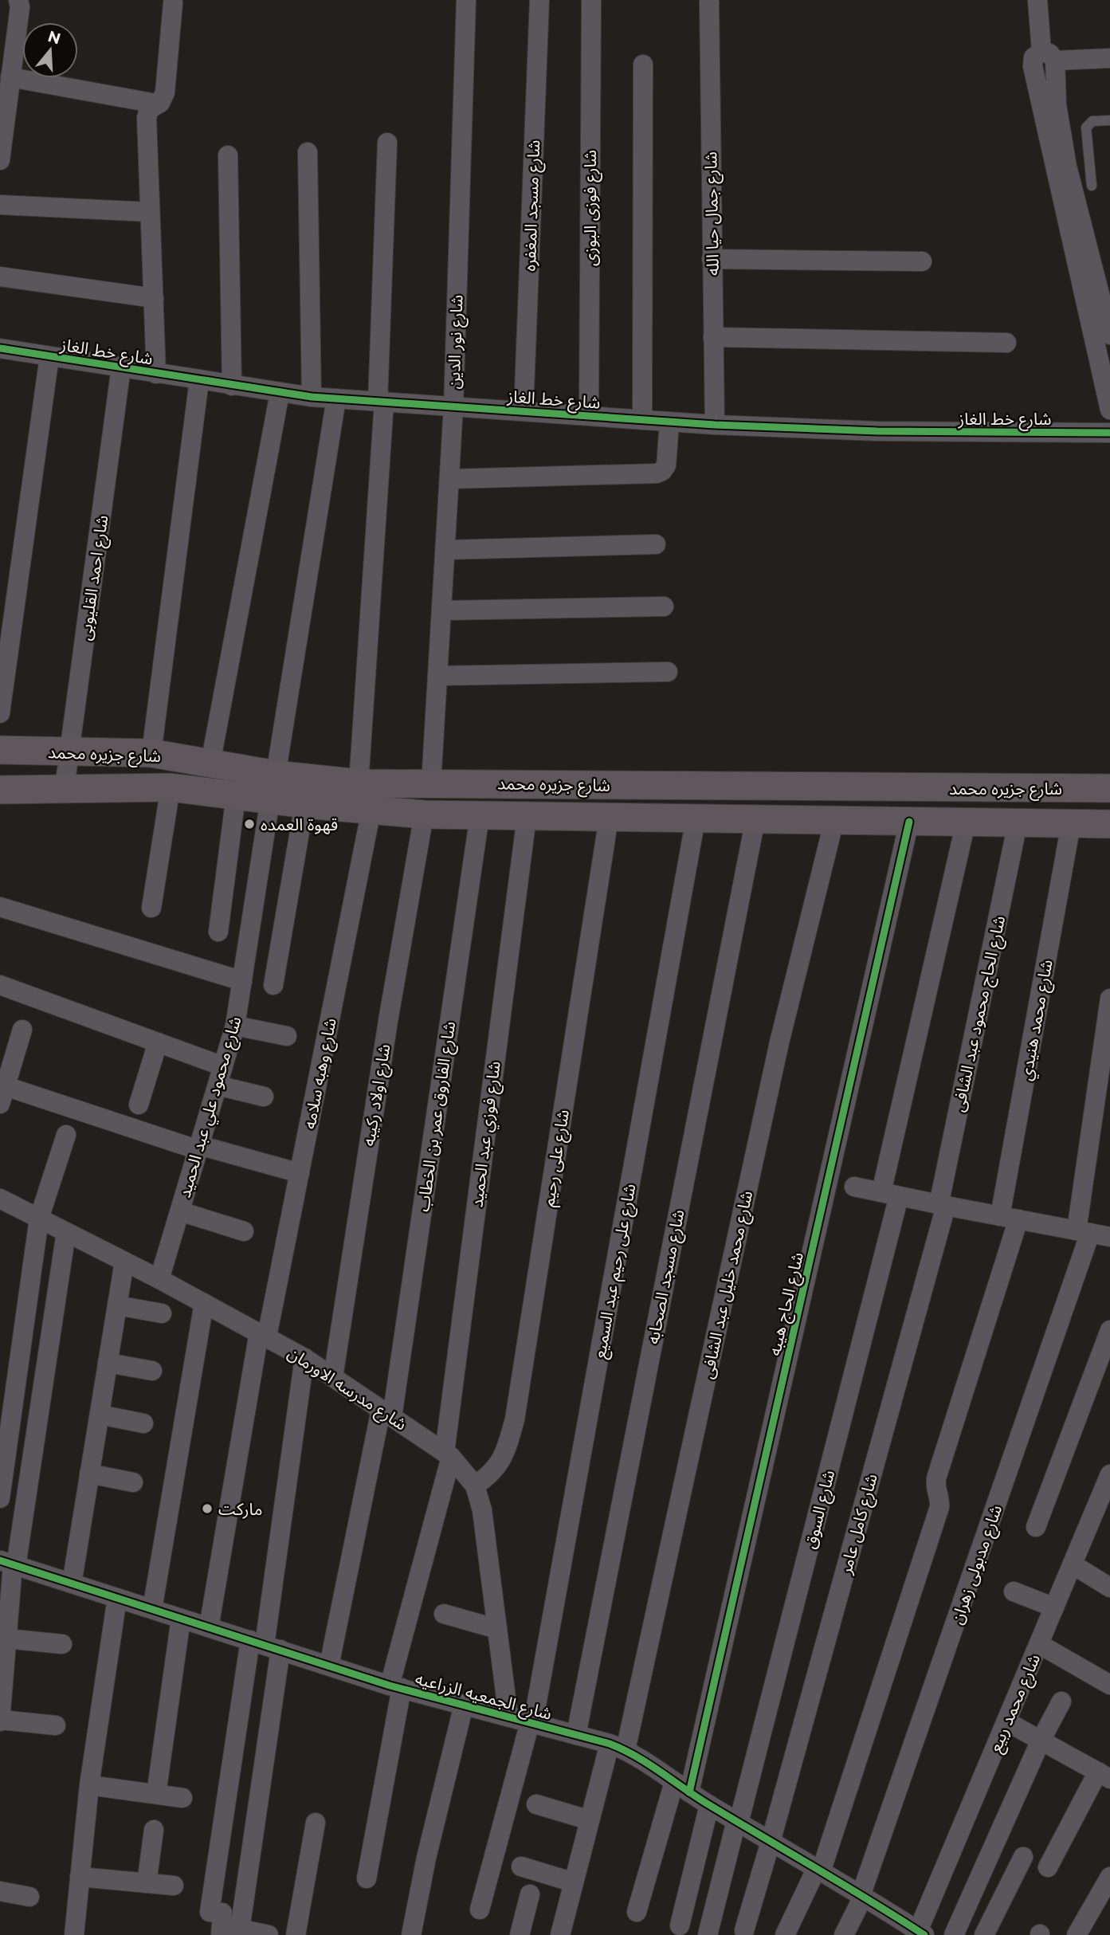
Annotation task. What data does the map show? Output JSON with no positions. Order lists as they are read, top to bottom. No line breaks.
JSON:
{"streets":{"main road":["شارع جزيره محمد"],"street":["شارع مسجد المغفره","شارع فوزى البوزى","شارع جمال حيا الله","شارع نور الدين","شارع خط الغاز","شارع احمد القليوبى","شارع الحاج محمود عبد الشافى","شارع محمد هنيدي","شارع وهبه سلامه","شارع اولاد ركيبه","شارع محمود علي عبد الحميد","شارع الفاروق عمر بن الخطاب","شارع فوزي عبد الحميد","شارع على رحيم","شارع على رحيم عبد السميع","شارع مسجد الصحابه","شارع محمد خليل عبد الشافى","شارع الحاج هيبه","شارع مدرسه الاورمان","شارع السوق","شارع كامل عامر","شارع مدبولى زهران","شارع الجمعيه الزراعيه","شارع محمد ربيع"]},"crossings":[["شارع مسجد المغفره","شارع خط الغاز"],["شارع فوزى البوزى","شارع خط الغاز"],["شارع جمال حيا الله","شارع خط الغاز"],["شارع نور الدين","شارع خط الغاز"],["شارع نور الدين","شارع جزيره محمد"],["شارع خط الغاز","شارع احمد القليوبى"],["شارع خط الغاز","شارع محمود علي عبد الحميد"],["شارع احمد القليوبى","شارع جزيره محمد"],["شارع جزيره محمد","شارع الحاج محمود عبد الشافى"],["شارع جزيره محمد","شارع محمد هنيدي"],["شارع جزيره محمد","شارع وهبه سلامه"],["شارع جزيره محمد","شارع اولاد ركيبه"],["شارع جزيره محمد","شارع محمود علي عبد الحميد"],["شارع جزيره محمد","شارع الفاروق عمر بن الخطاب"],["شارع جزيره محمد","شارع فوزي عبد الحميد"],["شارع جزيره محمد","شارع على رحيم"],["شارع جزيره محمد","شارع على رحيم عبد السميع"],["شارع جزيره محمد","شارع مسجد الصحابه"],["شارع جزيره محمد","شارع محمد خليل عبد الشافى"],["شارع جزيره محمد","شارع الحاج هيبه"],["شارع جزيره محمد","شارع السوق"],["شارع الحاج محمود عبد الشافى","شارع كامل عامر"],["شارع محمد هنيدي","شارع الجمعيه الزراعيه"],["شارع وهبه سلامه","شارع مدرسه الاورمان"],["شارع وهبه سلامه","شارع الجمعيه الزراعيه"],["شارع اولاد ركيبه","شارع مدرسه الاورمان"],["شارع محمود علي عبد الحميد","شارع مدرسه الاورمان"],["شارع الفاروق عمر بن الخطاب","شارع مدرسه الاورمان"],["شارع الفاروق عمر بن الخطاب","شارع الجمعيه الزراعيه"],["شارع فوزي عبد الحميد","شارع مدرسه الاورمان"],["شارع فوزي عبد الحميد","شارع الجمعيه الزراعيه"],["شارع على رحيم","شارع مدرسه الاورمان"],["شارع على رحيم عبد السميع","شارع الجمعيه الزراعيه"],["شارع مسجد الصحابه","شارع الجمعيه الزراعيه"],["شارع محمد خليل عبد الشافى","شارع الجمعيه الزراعيه"],["شارع الحاج هيبه","شارع الجمعيه الزراعيه"],["شارع مدرسه الاورمان","شارع الجمعيه الزراعيه"],["شارع السوق","شارع الجمعيه الزراعيه"],["شارع كامل عامر","شارع الجمعيه الزراعيه"],["شارع مدبولى زهران","شارع الجمعيه الزراعيه"],["شارع الجمعيه الزراعيه","شارع محمد ربيع"]],"places":["قهوة العمده","ماركت"],"north":"top"}
